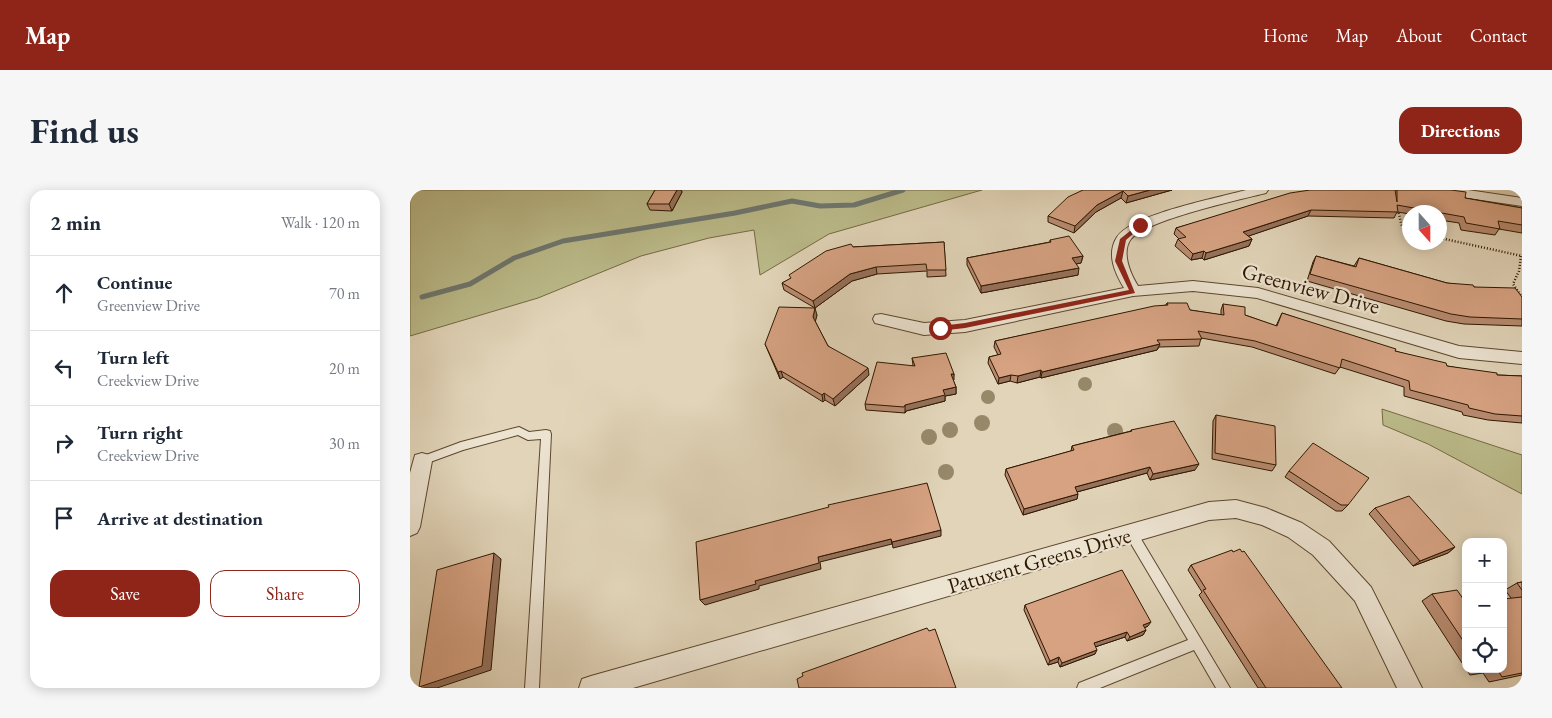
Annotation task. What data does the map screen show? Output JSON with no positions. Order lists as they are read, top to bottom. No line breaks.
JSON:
{"streets":{"street":["Greenview Drive","Patuxent Greens Drive"]},"north":"bottom","page":{"header":"Map","nav":["Home","Map","About","Contact"],"buttons":["Directions",["Save","Share"]],"title":"Find us","heading":["2 min","Walk · 120 m"],"list":[["Continue","Greenview Drive","70 m"],["Turn left","Creekview Drive","20 m"],["Turn right","Creekview Drive","30 m"],"Arrive at destination"],"map_buttons":["+","−"]}}
